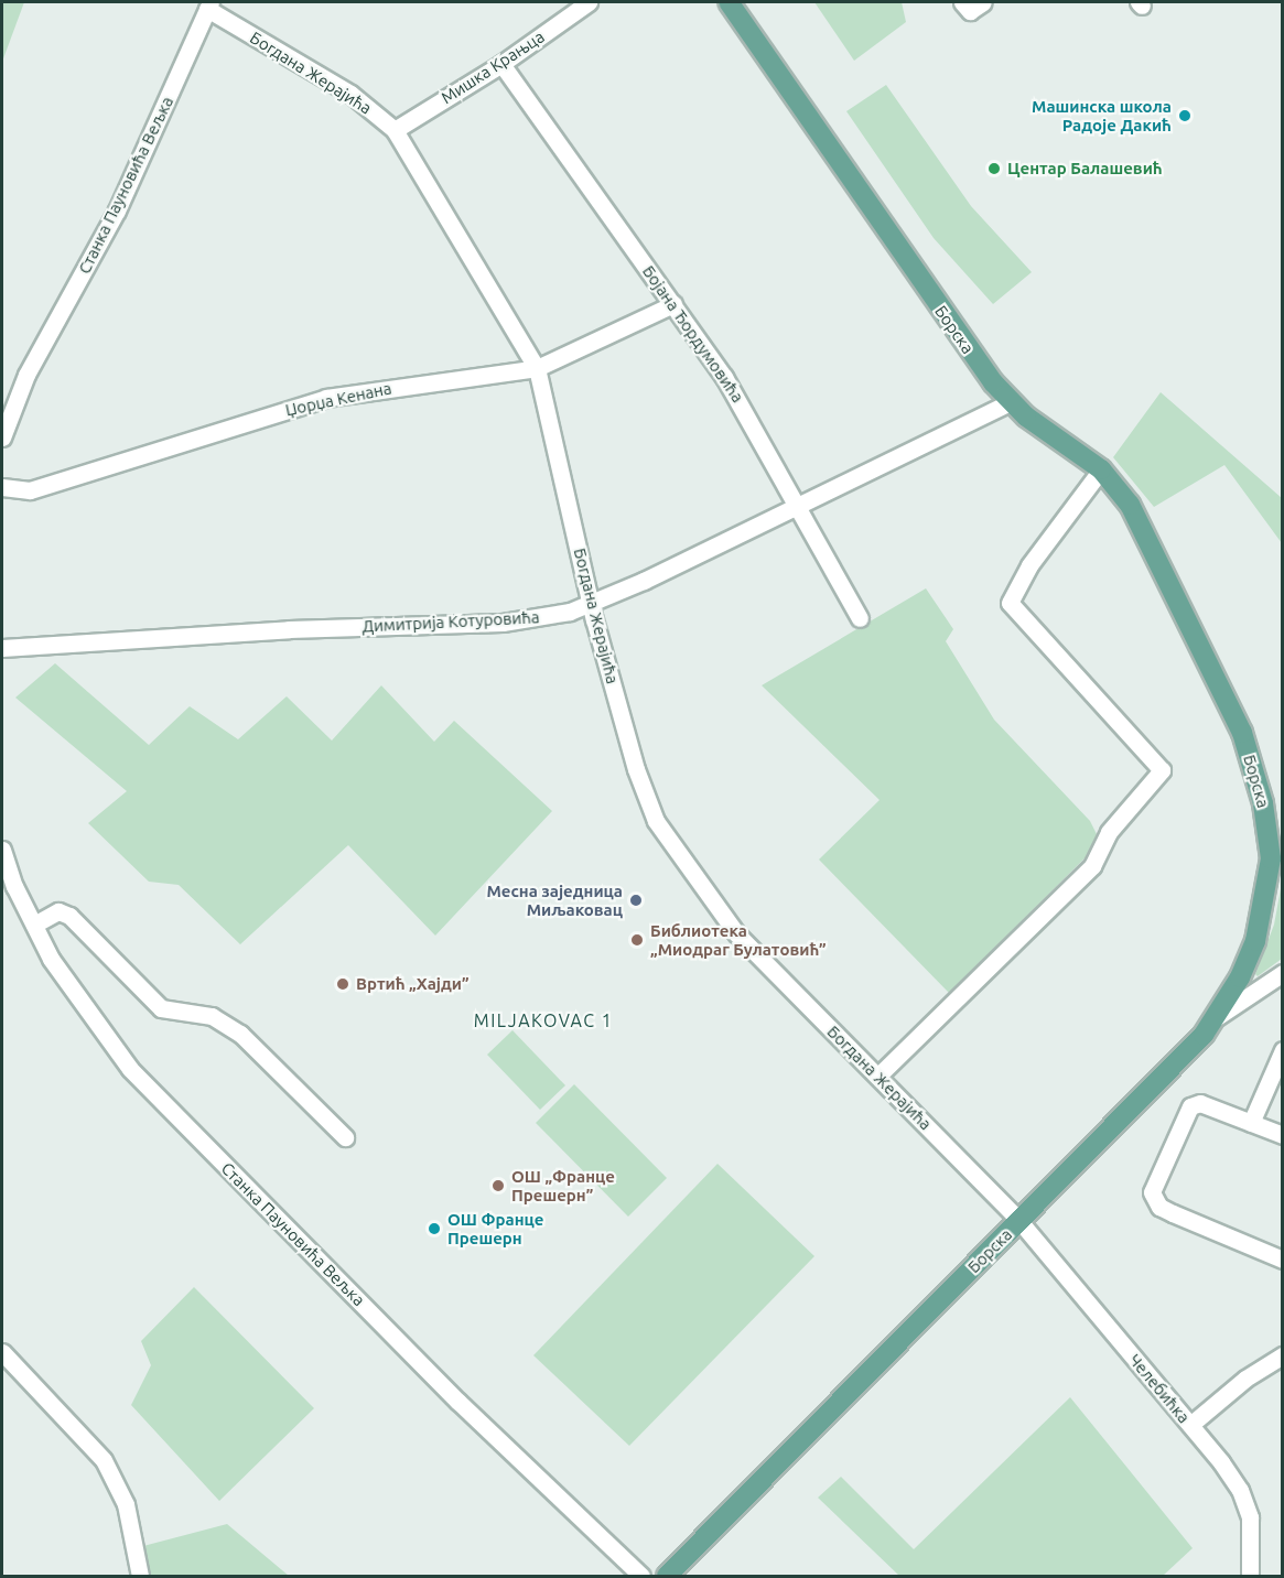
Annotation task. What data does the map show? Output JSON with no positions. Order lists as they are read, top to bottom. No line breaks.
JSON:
{"streets":{"main road":["Борска"],"street":["Мишка Крањца","Богдана Жерајића","Станка Пауновића Вељка","Бојана Ђордумовића","Џорџа Кенана","Димитрија Котуровића","Челебићка"]},"crossings":[["Мишка Крањца","Богдана Жерајића"],["Мишка Крањца","Бојана Ђордумовића"],["Богдана Жерајића","Станка Пауновића Вељка"],["Богдана Жерајића","Борска"],["Богдана Жерајића","Џорџа Кенана"],["Богдана Жерајића","Димитрија Котуровића"],["Богдана Жерајића","Челебићка"],["Борска","Димитрија Котуровића"],["Борска","Челебићка"],["Бојана Ђордумовића","Џорџа Кенана"],["Бојана Ђордумовића","Димитрија Котуровића"]],"districts":["MILJAKOVAC 1"],"places":["Машинска школа Радоје Дакић","Центар Балашевић","Месна заједница Миљаковац","Библиотека „Миодраг Булатовић”","Вртић „Хајди”","ОШ „Франце Прешерн”","ОШ Франце Прешерн"]}
